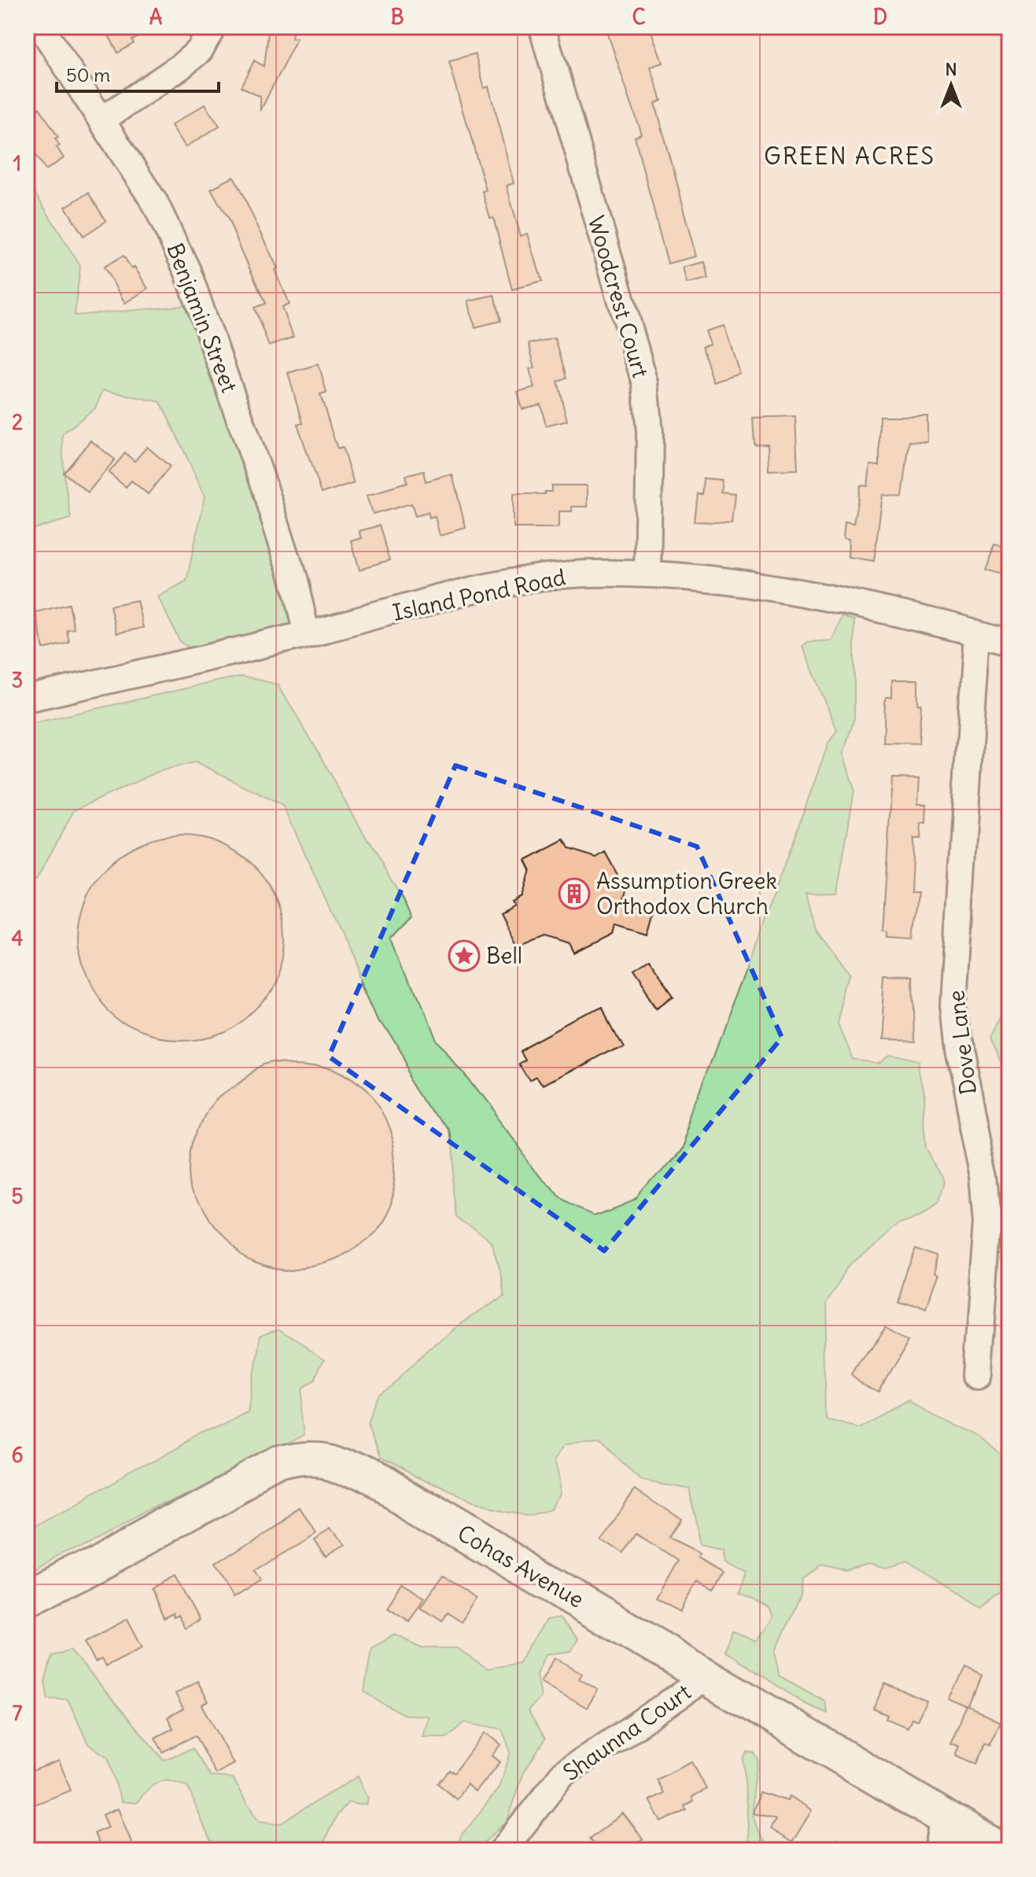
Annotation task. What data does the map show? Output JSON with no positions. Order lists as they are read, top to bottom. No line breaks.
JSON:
{"streets":{"street":["Woodcrest Court","Benjamin Street","Island Pond Road","Dove Lane","Cohas Avenue","Shaunna Court"]},"crossings":[["Woodcrest Court","Island Pond Road"],["Benjamin Street","Island Pond Road"],["Island Pond Road","Dove Lane"],["Cohas Avenue","Shaunna Court"]],"districts":["GREEN ACRES"],"places":{"building":["Assumption Greek Orthodox Church"],"place":["Bell"]},"scale_bar":"50 m","north":"top","grid":{"columns":["A","B","C","D"],"rows":["1","2","3","4","5","6","7"]}}
